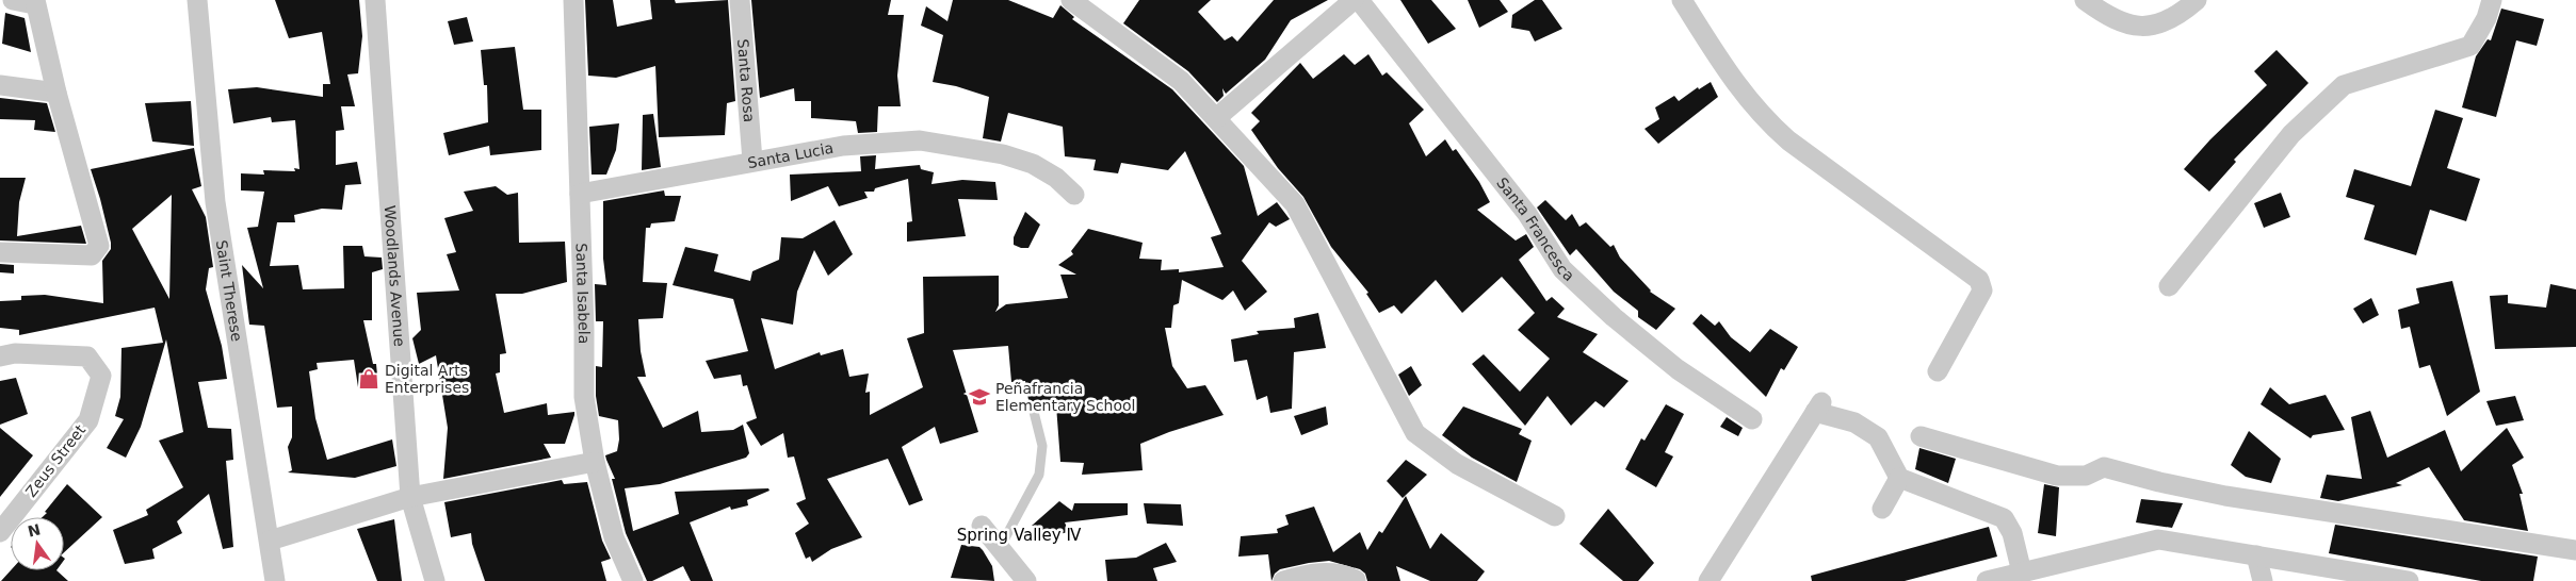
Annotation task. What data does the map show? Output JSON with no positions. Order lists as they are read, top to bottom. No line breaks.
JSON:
{"streets":{"street":["Santa Rosa","Santa Lucia","Santa Francesca","Woodlands Avenue","Saint Therese","Santa Isabela","Zeus Street"]},"crossings":[["Santa Rosa","Santa Lucia"],["Santa Lucia","Santa Isabela"]],"districts":["Spring Valley Ⅳ"],"places":{"shop":["Digital Arts Enterprises"],"school or university":["Peñafrancia Elementary School"]},"north":"top"}
